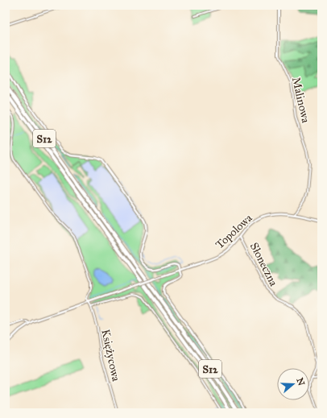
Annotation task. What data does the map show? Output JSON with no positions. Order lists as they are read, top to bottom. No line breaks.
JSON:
{"streets":{"highway":["S12"],"street":["Malinowa","Topolowa","Słoneczna","Księżycowa"]},"crossings":[["Malinowa","Topolowa"],["Topolowa","Słoneczna"],["Topolowa","Księżycowa"]],"north":"right"}
